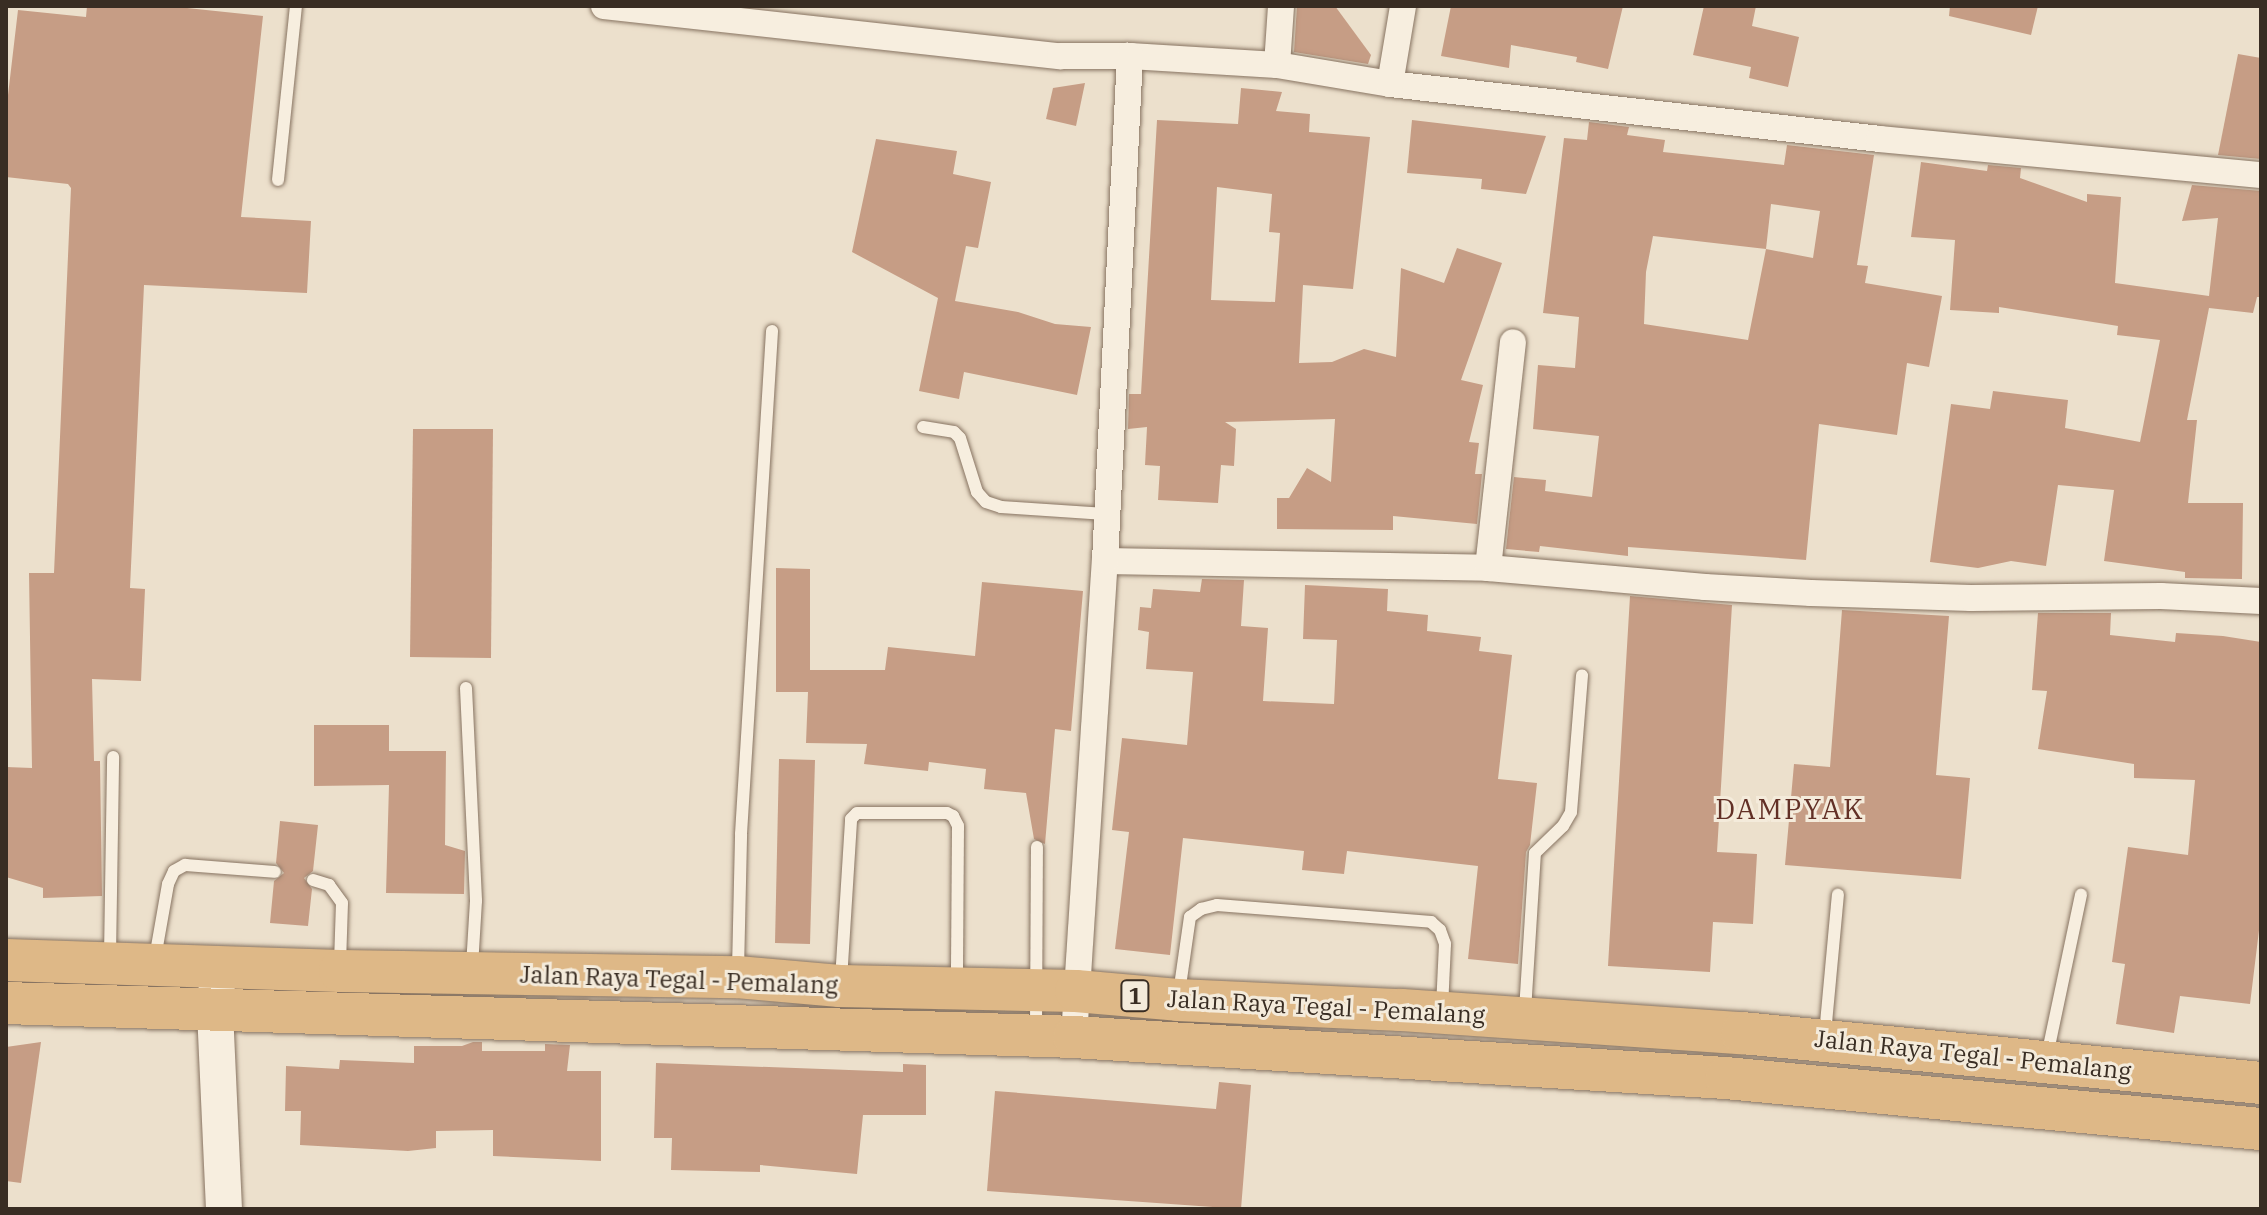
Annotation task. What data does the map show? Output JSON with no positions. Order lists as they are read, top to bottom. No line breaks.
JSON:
{"streets":{"highway":["Jalan Raya Tegal - Pemalang","1"]},"districts":["DAMPYAK"]}
